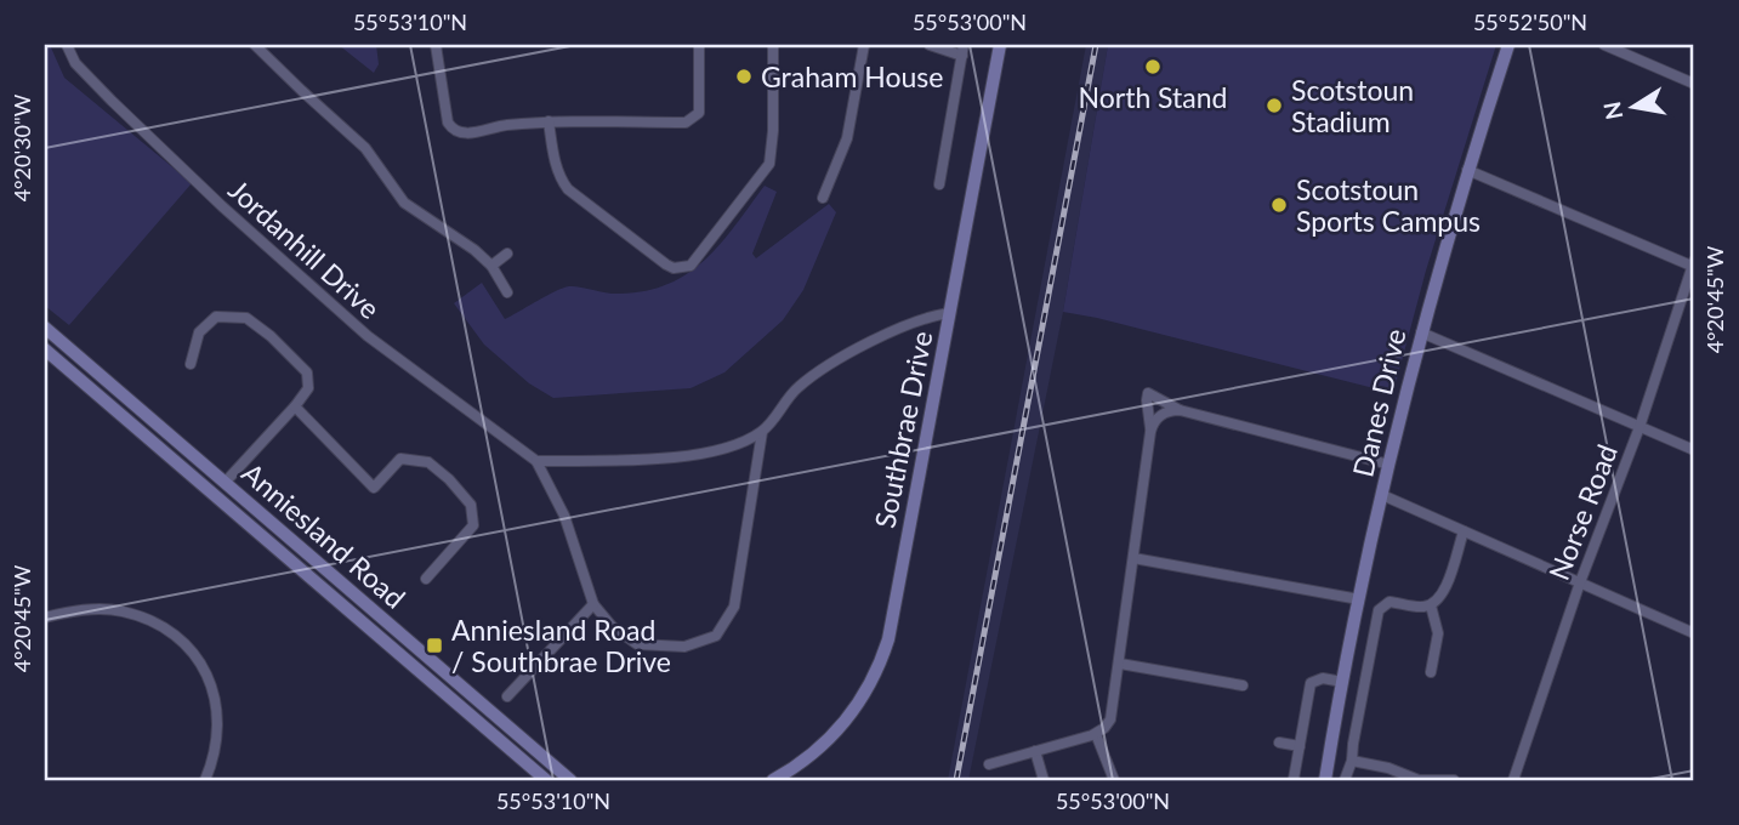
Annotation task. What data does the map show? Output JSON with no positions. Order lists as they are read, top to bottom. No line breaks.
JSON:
{"streets":{"street":["Jordanhill Drive","Danes Drive","Southbrae Drive","Norse Road","Anniesland Road"]},"places":{"other":["North Stand","Graham House","Scotstoun Stadium","Scotstoun Sports Campus"],"transit":["Anniesland Road / Southbrae Drive"]},"north":"left","coordinates":["55°53'10\"N","55°53'00\"N","55°52'50\"N","4°20'30\"W","4°20'45\"W"]}
